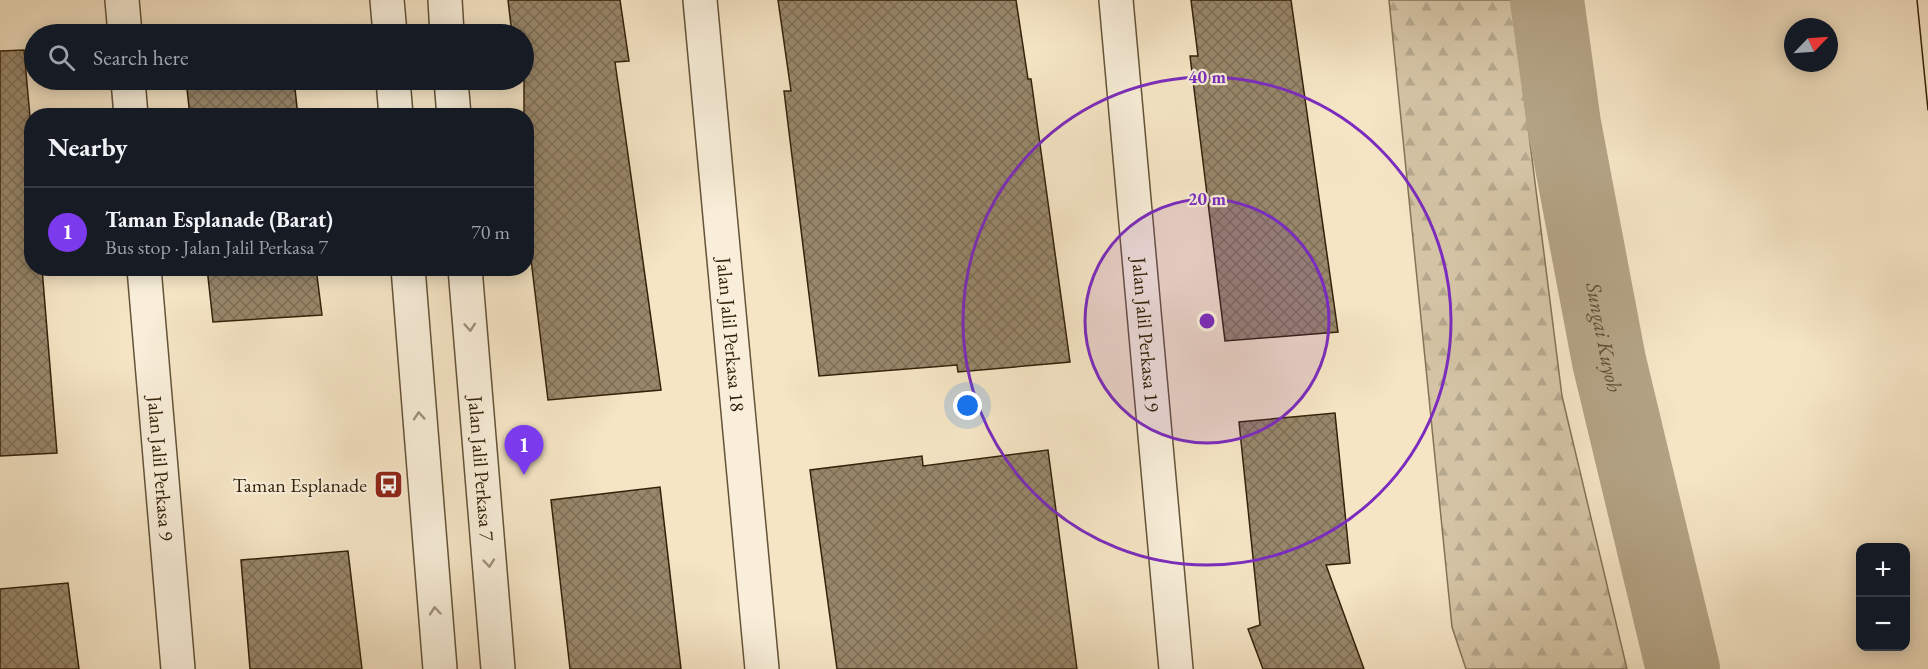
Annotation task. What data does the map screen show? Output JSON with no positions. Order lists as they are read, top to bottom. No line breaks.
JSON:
{"streets":{"street":["Jalan Jalil Perkasa 18","Jalan Jalil Perkasa 19","Jalan Jalil Perkasa 9","Jalan Jalil Perkasa 7"]},"water":["Sungai Kuyoh"],"places":{"bus stop":["Taman Esplanade"]},"north":"top right","page":{"search":"Search here","heading":"Nearby","list":[{"mark":"1","name":"Taman Esplanade (Barat)","note":"Bus stop · Jalan Jalil Perkasa 7","value":"70 m"}],"pins":"1","map_buttons":["+","−"]},"rings":["40 m","20 m"]}
